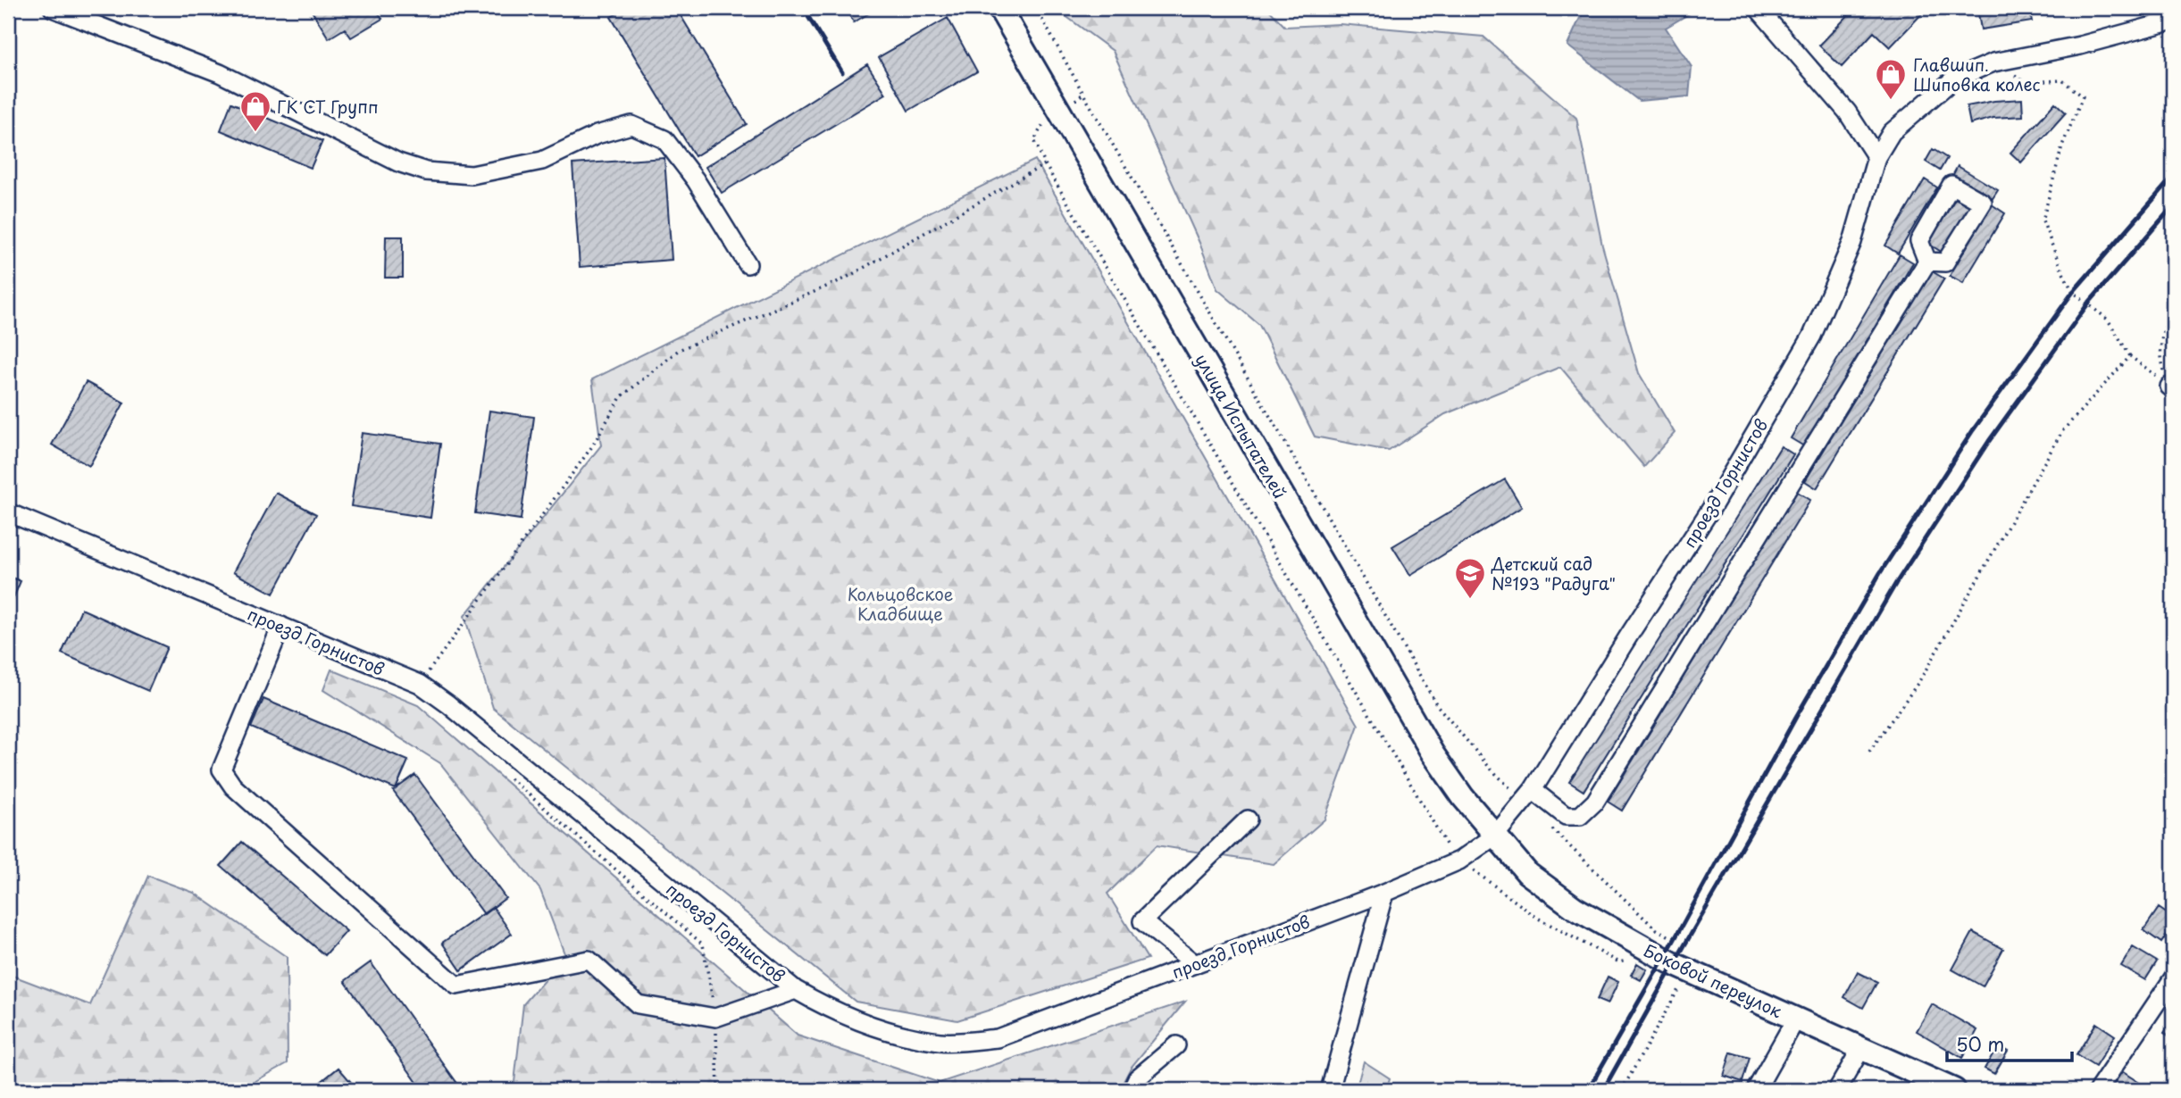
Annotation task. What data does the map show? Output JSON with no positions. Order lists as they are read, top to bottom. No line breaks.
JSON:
{"streets":{"main road":["улица Испытателей","Боковой переулок"],"street":["проезд Горнистов"]},"crossings":[["улица Испытателей","проезд Горнистов"],["улица Испытателей","Боковой переулок"],["проезд Горнистов","Боковой переулок"]],"parks":["Кольцовское Кладбище"],"places":{"shop":["Главшип. Шиповка колес","ГК СТ Групп"],"school or university":["Детский сад №193 \"Радуга\""]},"scale_bar":"50 m"}
